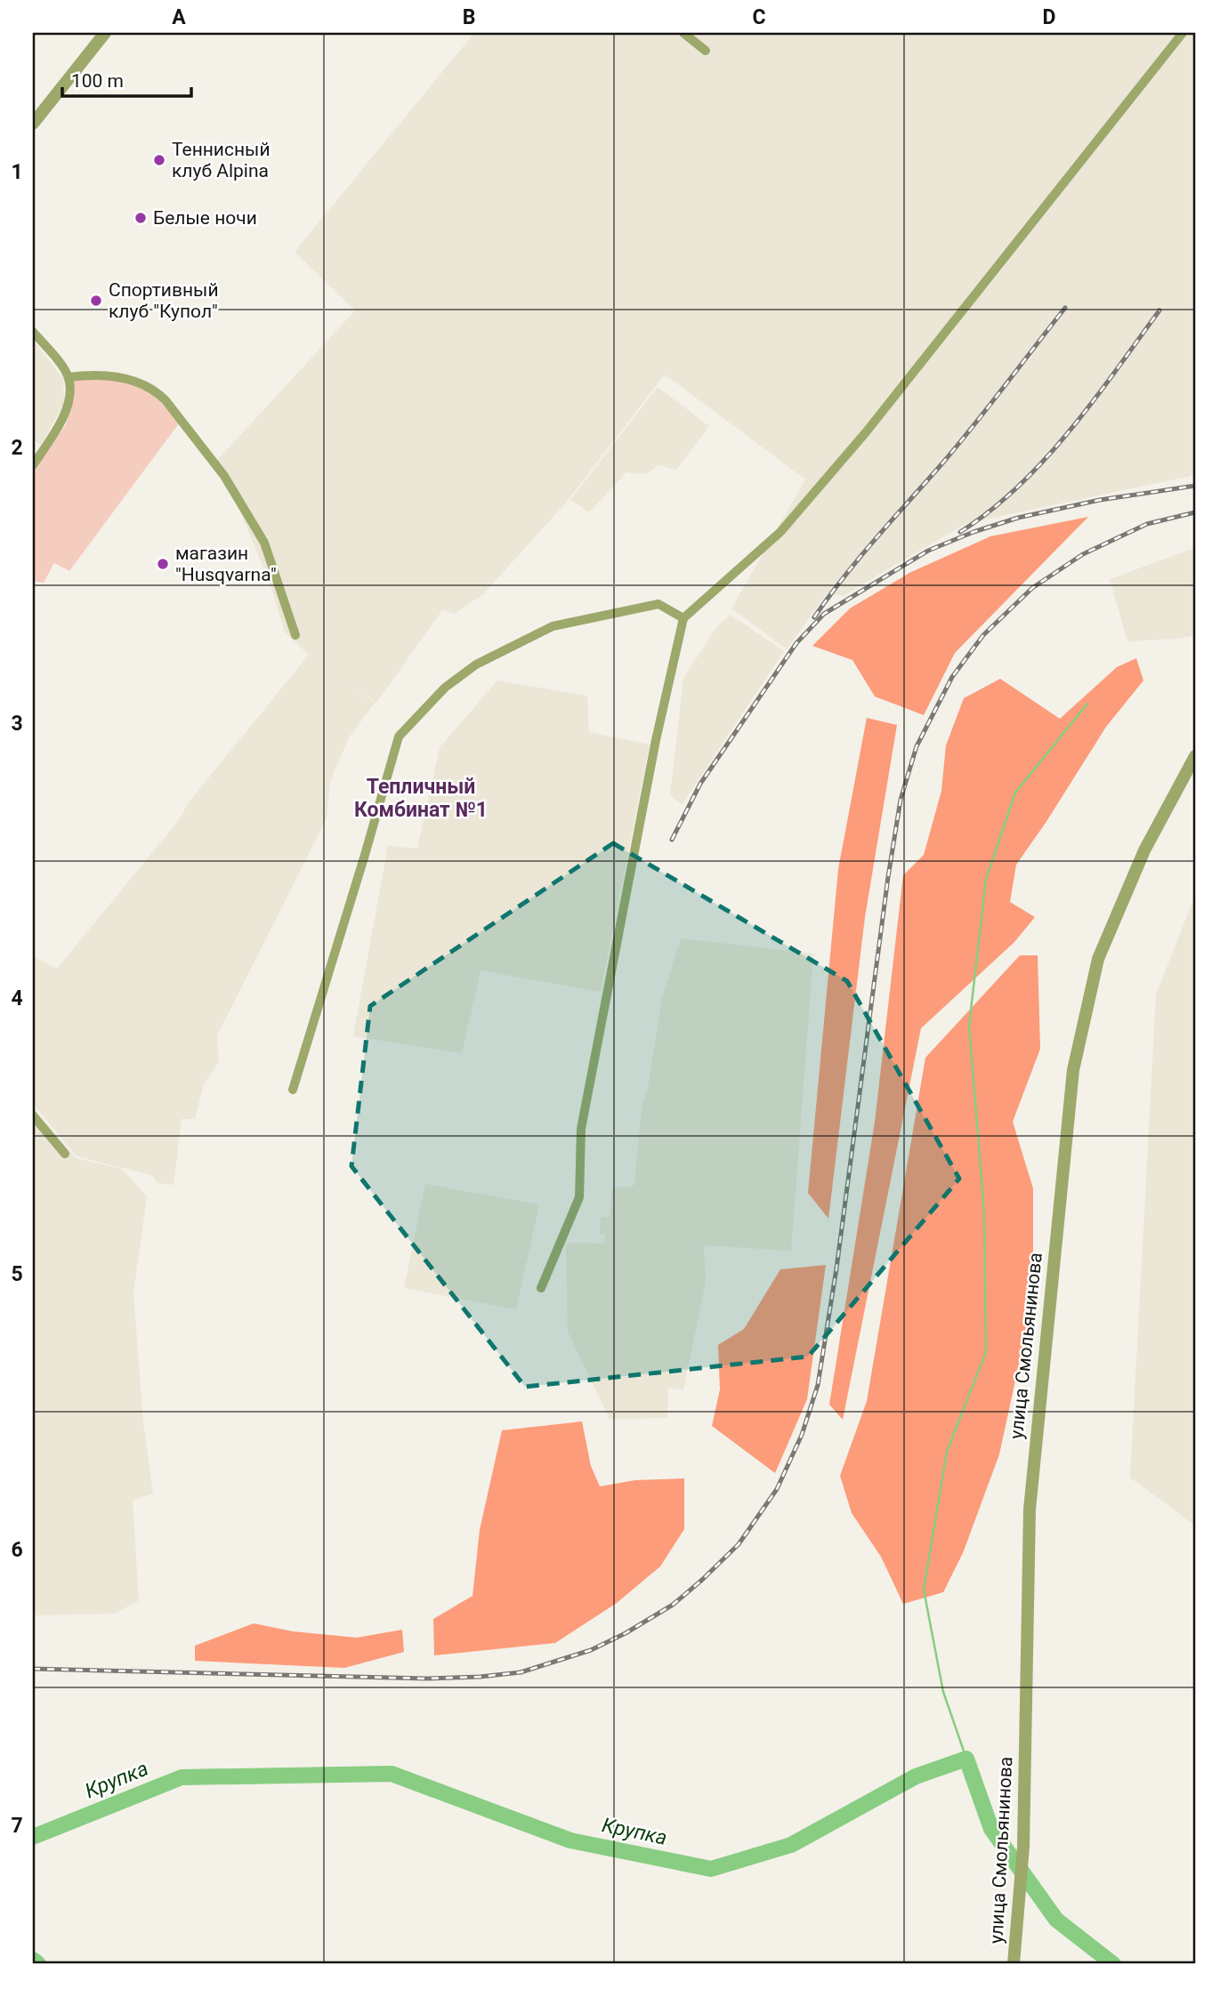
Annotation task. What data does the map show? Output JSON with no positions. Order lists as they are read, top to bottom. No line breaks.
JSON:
{"streets":{"street":["улица Смольянинова"]},"districts":["Тепличный Комбинат №1"],"water":["Крупка"],"places":["Теннисный клуб Alpina","Белые ночи","Спортивный клуб \"Купол\"","магазин \"Husqvarna\""],"scale_bar":"100 m","grid":{"columns":["A","B","C","D"],"rows":["1","2","3","4","5","6","7"]}}
